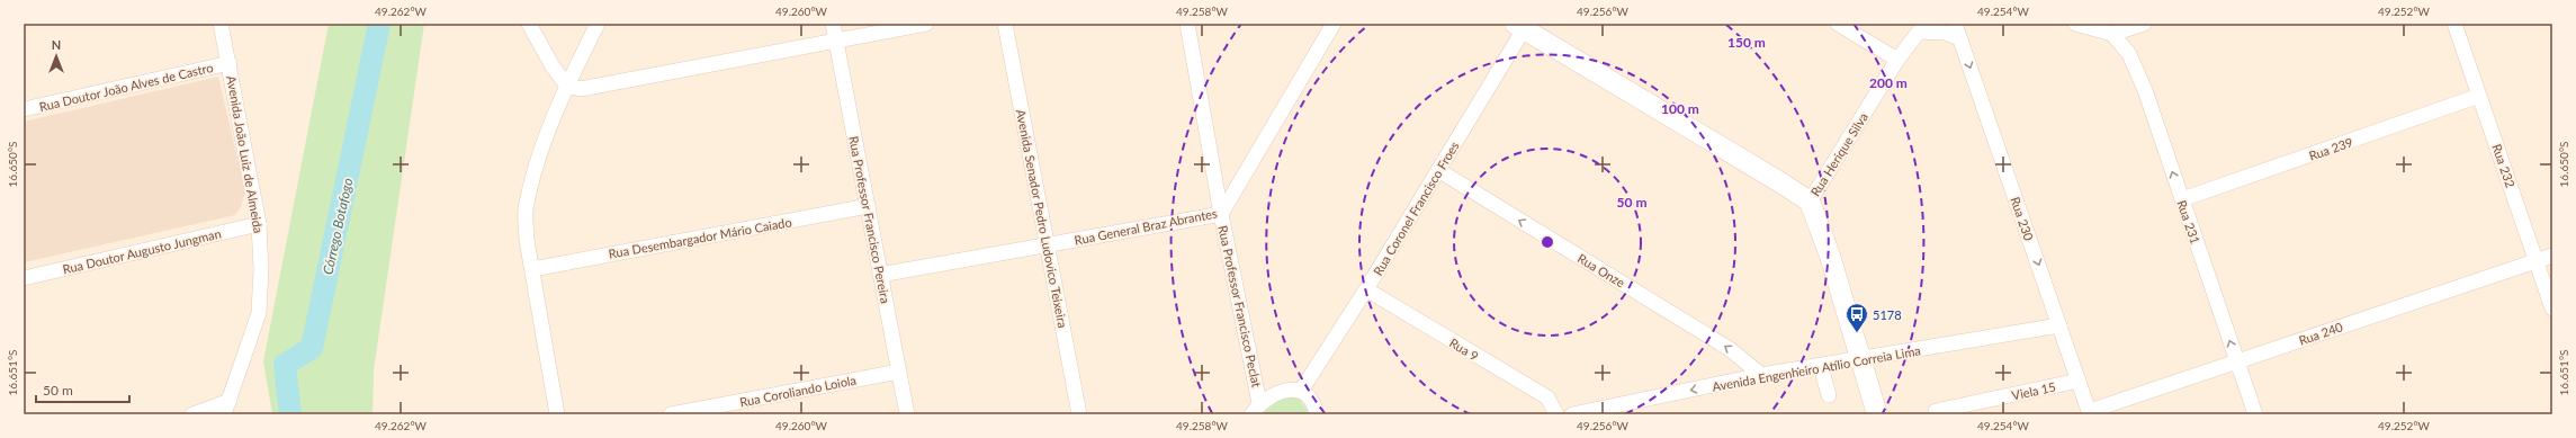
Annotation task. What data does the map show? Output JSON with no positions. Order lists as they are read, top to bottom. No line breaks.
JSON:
{"streets":{"street":["Rua Doutor João Alves de Castro","Rua 239","Avenida João Luiz de Almeida","Rua Herique Silva","Rua 232","Rua Coronel Francisco Froes","Avenida Senador Pedro Ludovico Teixeira","Rua 230","Rua Professor Francisco Pereira","Rua 231","Rua General Braz Abrantes","Rua Desembargador Mário Caiado","Rua Doutor Augusto Jungman","Rua Onze","Rua Professor Francisco Peclat","Rua 240","Rua 9","Avenida Engenheiro Atílio Correia Lima","Rua Coroliando Loiola","Viela 15"]},"crossings":[["Rua Doutor João Alves de Castro","Avenida João Luiz de Almeida"],["Rua 239","Rua 232"],["Rua 239","Rua 231"],["Avenida João Luiz de Almeida","Rua Doutor Augusto Jungman"],["Rua 232","Rua 240"],["Rua Coronel Francisco Froes","Rua Onze"],["Rua Coronel Francisco Froes","Rua 9"],["Avenida Senador Pedro Ludovico Teixeira","Rua General Braz Abrantes"],["Rua 230","Rua 240"],["Rua 230","Avenida Engenheiro Atílio Correia Lima"],["Rua 230","Viela 15"],["Rua Professor Francisco Pereira","Rua General Braz Abrantes"],["Rua Professor Francisco Pereira","Rua Desembargador Mário Caiado"],["Rua Professor Francisco Pereira","Rua Coroliando Loiola"],["Rua 231","Rua 240"],["Rua General Braz Abrantes","Rua Professor Francisco Peclat"],["Rua Onze","Avenida Engenheiro Atílio Correia Lima"]],"one_way":["Rua 230","Rua 231","Rua Onze"],"water":["Córrego Botafogo"],"places":{"bus stop":["5178"]},"scale_bar":"50 m","north":"top","coordinates":["49.262°W","49.260°W","49.258°W","49.256°W","49.254°W","49.252°W","16.650°S","16.651°S"],"rings":["150 m","200 m","100 m","50 m"]}
